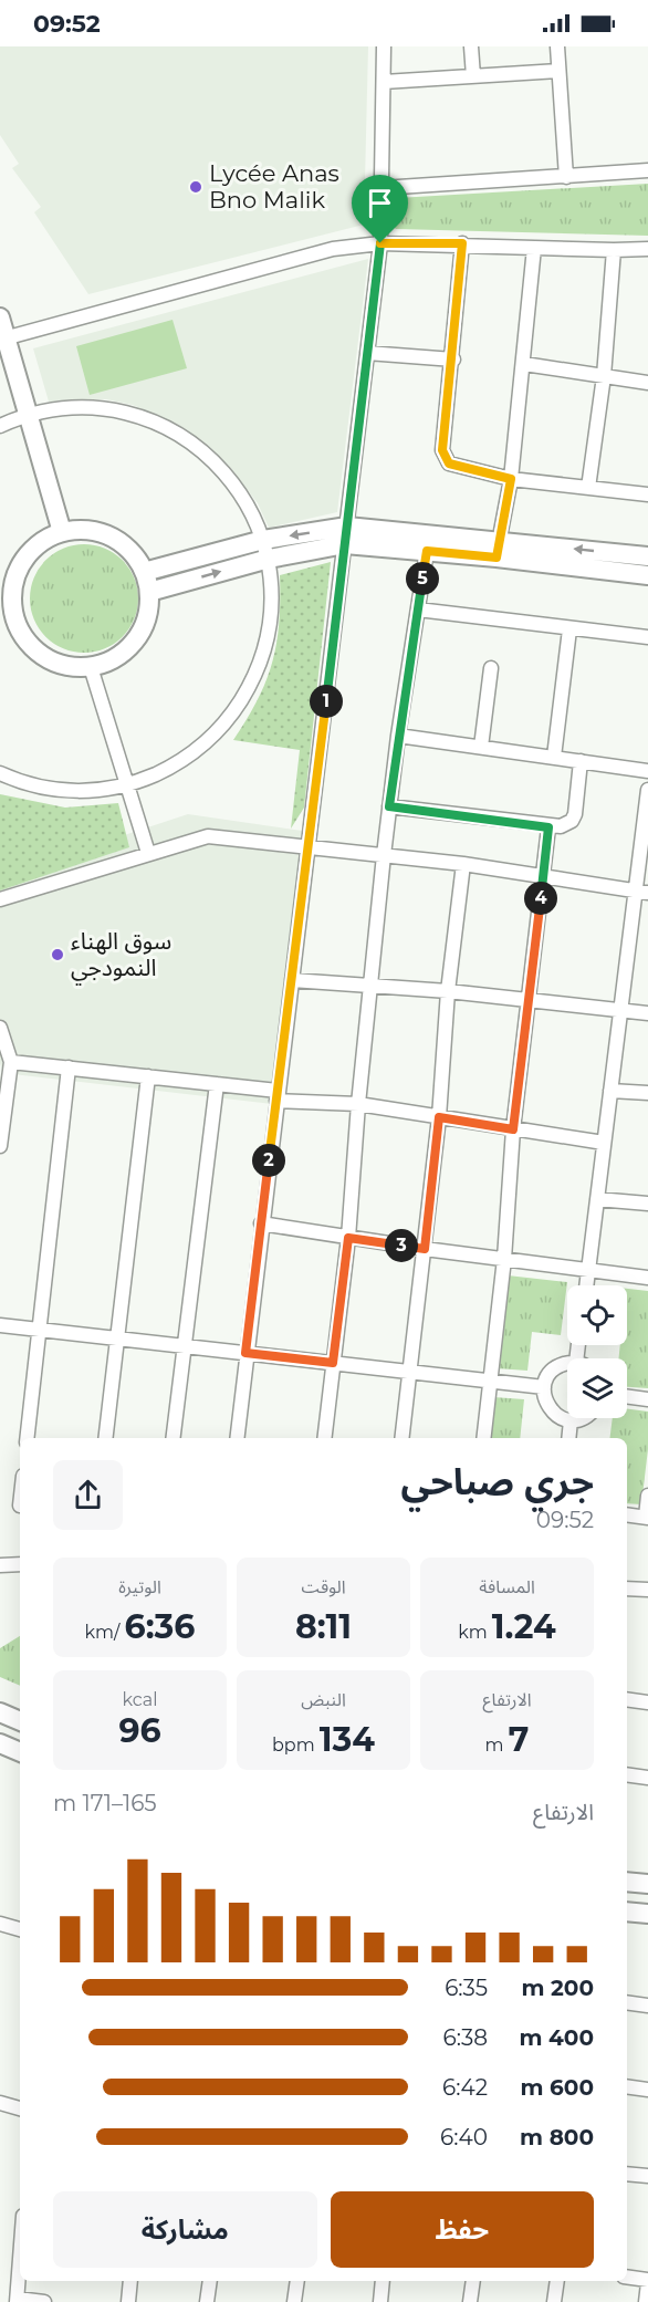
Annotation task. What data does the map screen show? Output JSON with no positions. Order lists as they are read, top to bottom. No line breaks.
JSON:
{"places":["Lycée Anas Bno Malik","سوق الهناء النمودجي"],"page":{"status":"09:52","pins":["5","1","4","2","3"],"heading":["جري صباحي","09:52"],"stats":[["المسافة","1.24 km"],["الوقت","8:11"],["الوتيرة","6:36 /km"],["الارتفاع","7 m"],["النبض","134 bpm"],["kcal","96"]],"chart":["الارتفاع","165–171 m"],"list":[{"name":"200 m","note":"6:35"},{"name":"400 m","note":"6:38"},{"name":"600 m","note":"6:42"},{"name":"800 m","note":"6:40"}],"buttons":["حفظ","مشاركة"]}}
